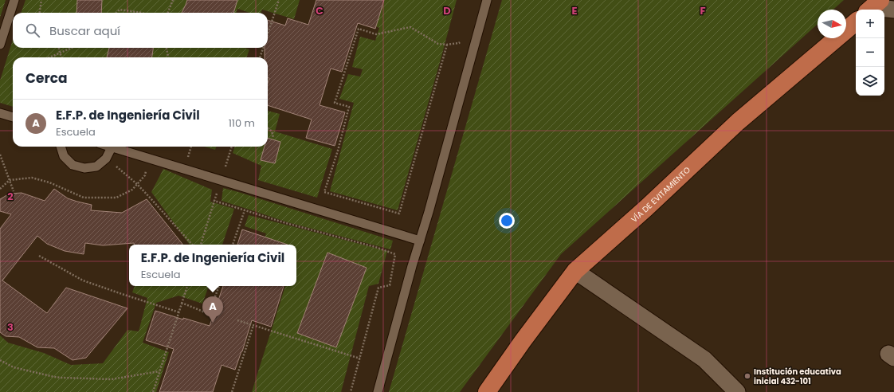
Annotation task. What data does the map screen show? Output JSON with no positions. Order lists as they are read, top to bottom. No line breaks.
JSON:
{"streets":{"highway":["VÍA DE EVITAMIENTO"]},"places":["Institución educativa inicial 432-101"],"north":"right","page":{"map_buttons":["+","−"],"search":"Buscar aquí","heading":"Cerca","list":[{"mark":"A","name":"E.F.P. de Ingeniería Civil","note":"Escuela","value":"110 m"}],"popup":["E.F.P. de Ingeniería Civil","Escuela"],"pins":"A"},"grid":{"columns":["C","D","E","F"],"rows":["2","3"]}}
